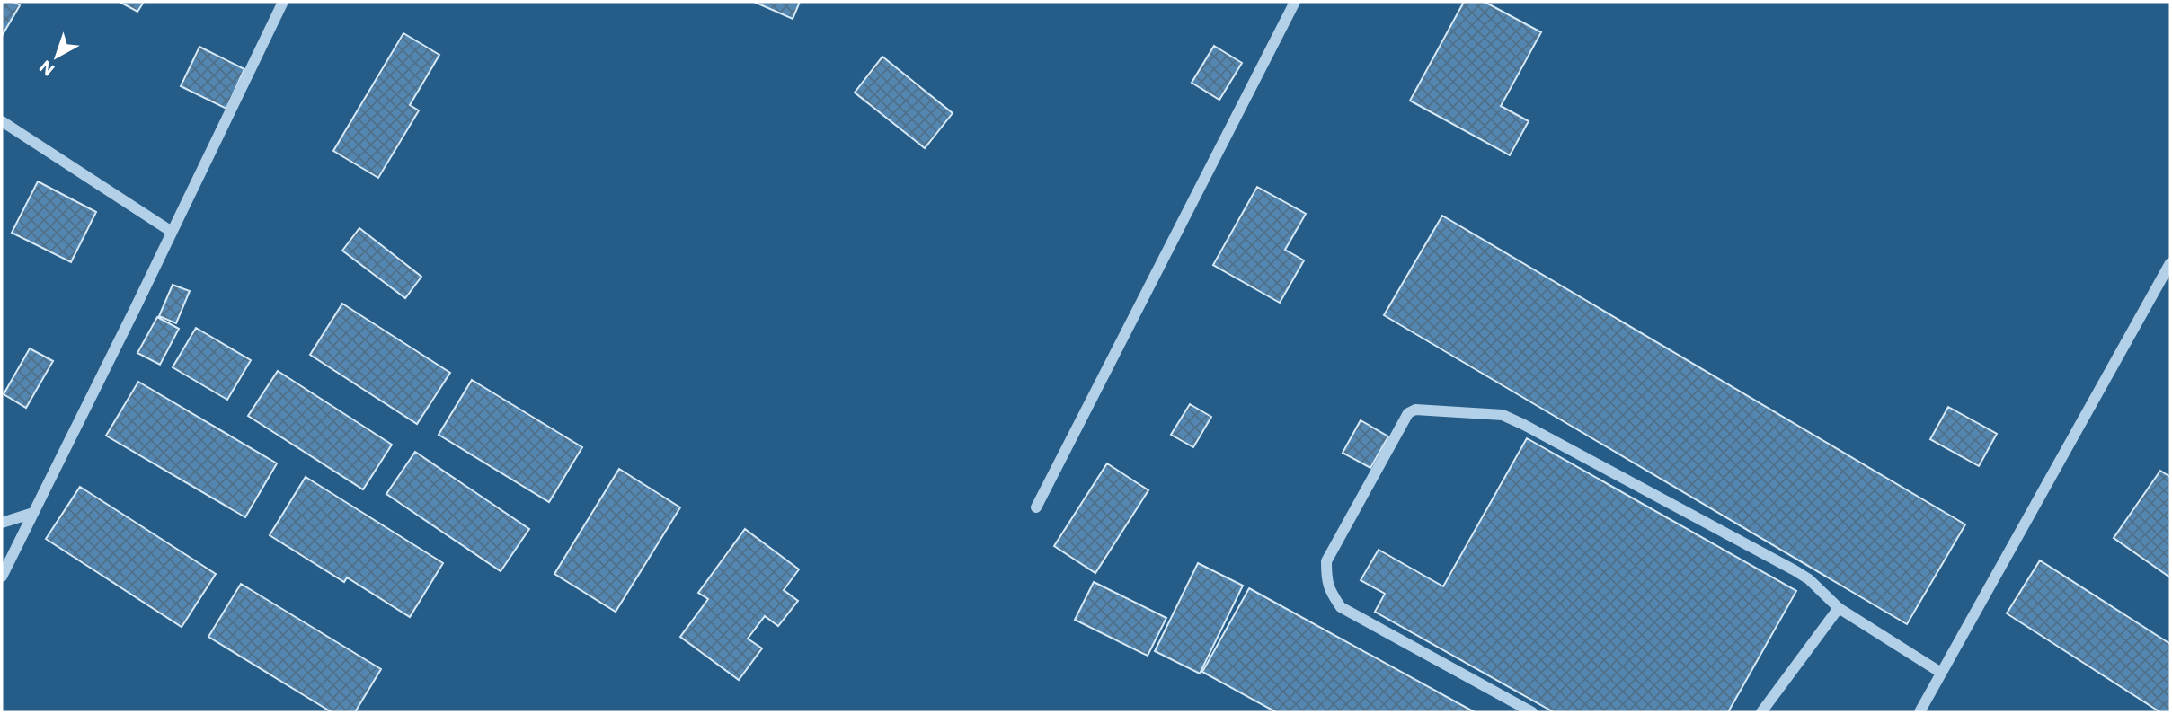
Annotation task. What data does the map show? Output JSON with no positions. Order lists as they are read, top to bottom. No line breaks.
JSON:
{"north":"bottom left"}
